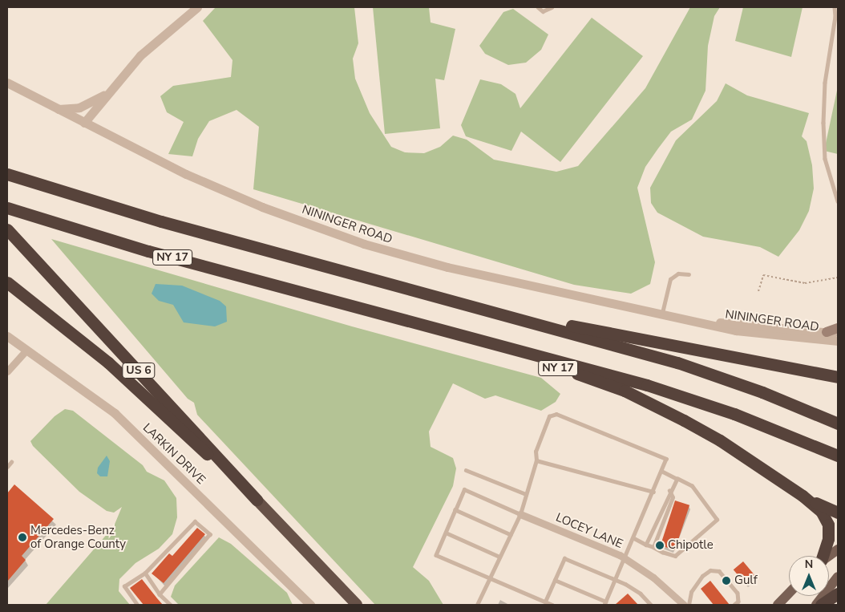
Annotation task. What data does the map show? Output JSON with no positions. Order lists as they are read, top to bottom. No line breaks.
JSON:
{"streets":{"highway":["NY 17","US 6"],"street":["NININGER ROAD","LARKIN DRIVE","LOCEY LANE"]},"places":["Mercedes-Benz of Orange County","Chipotle","Gulf"],"north":"top"}
